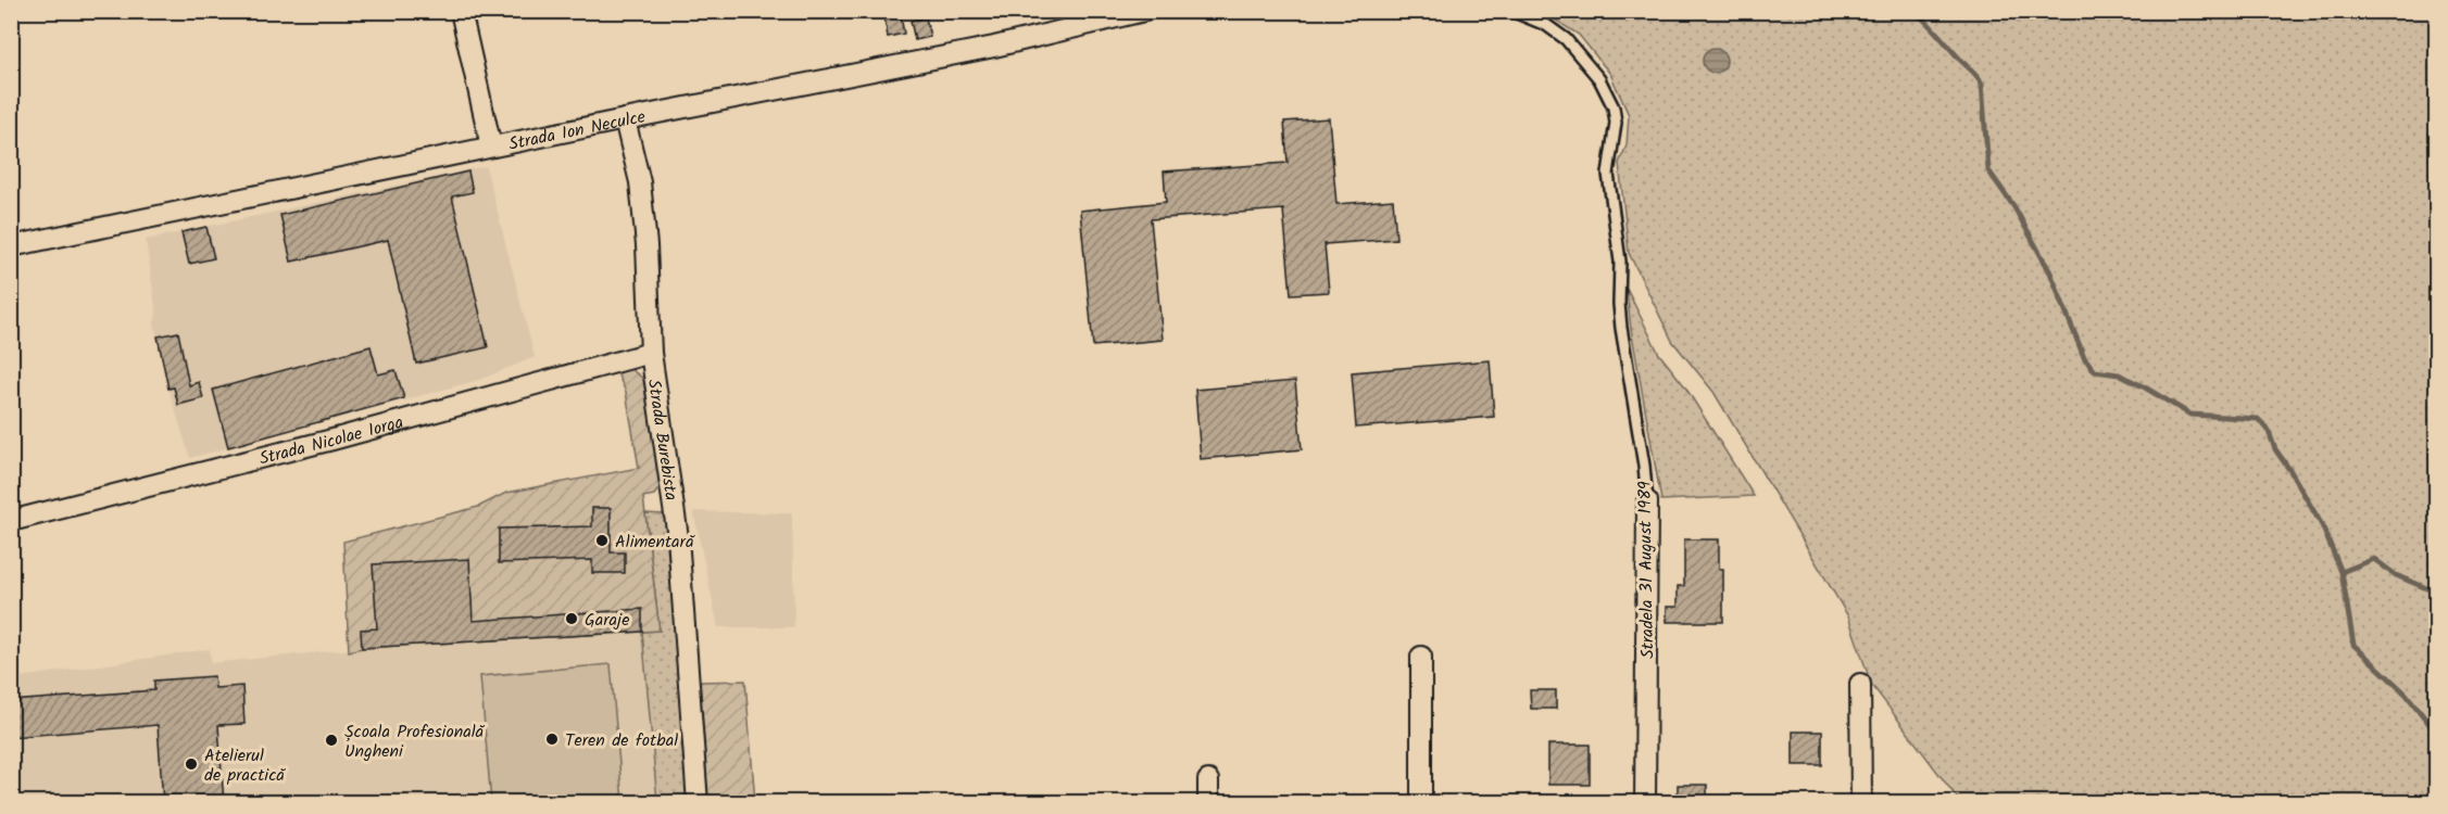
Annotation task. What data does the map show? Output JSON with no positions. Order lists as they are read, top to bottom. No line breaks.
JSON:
{"streets":{"street":["Strada Ion Neculce","Strada Nicolae Iorga","Strada Burebista","Stradela 31 August 1989"]},"crossings":[["Strada Ion Neculce","Strada Burebista"],["Strada Nicolae Iorga","Strada Burebista"]],"places":["Alimentară","Garaje","Teren de fotbal","Școala Profesională Ungheni","Atelierul de practică"]}
